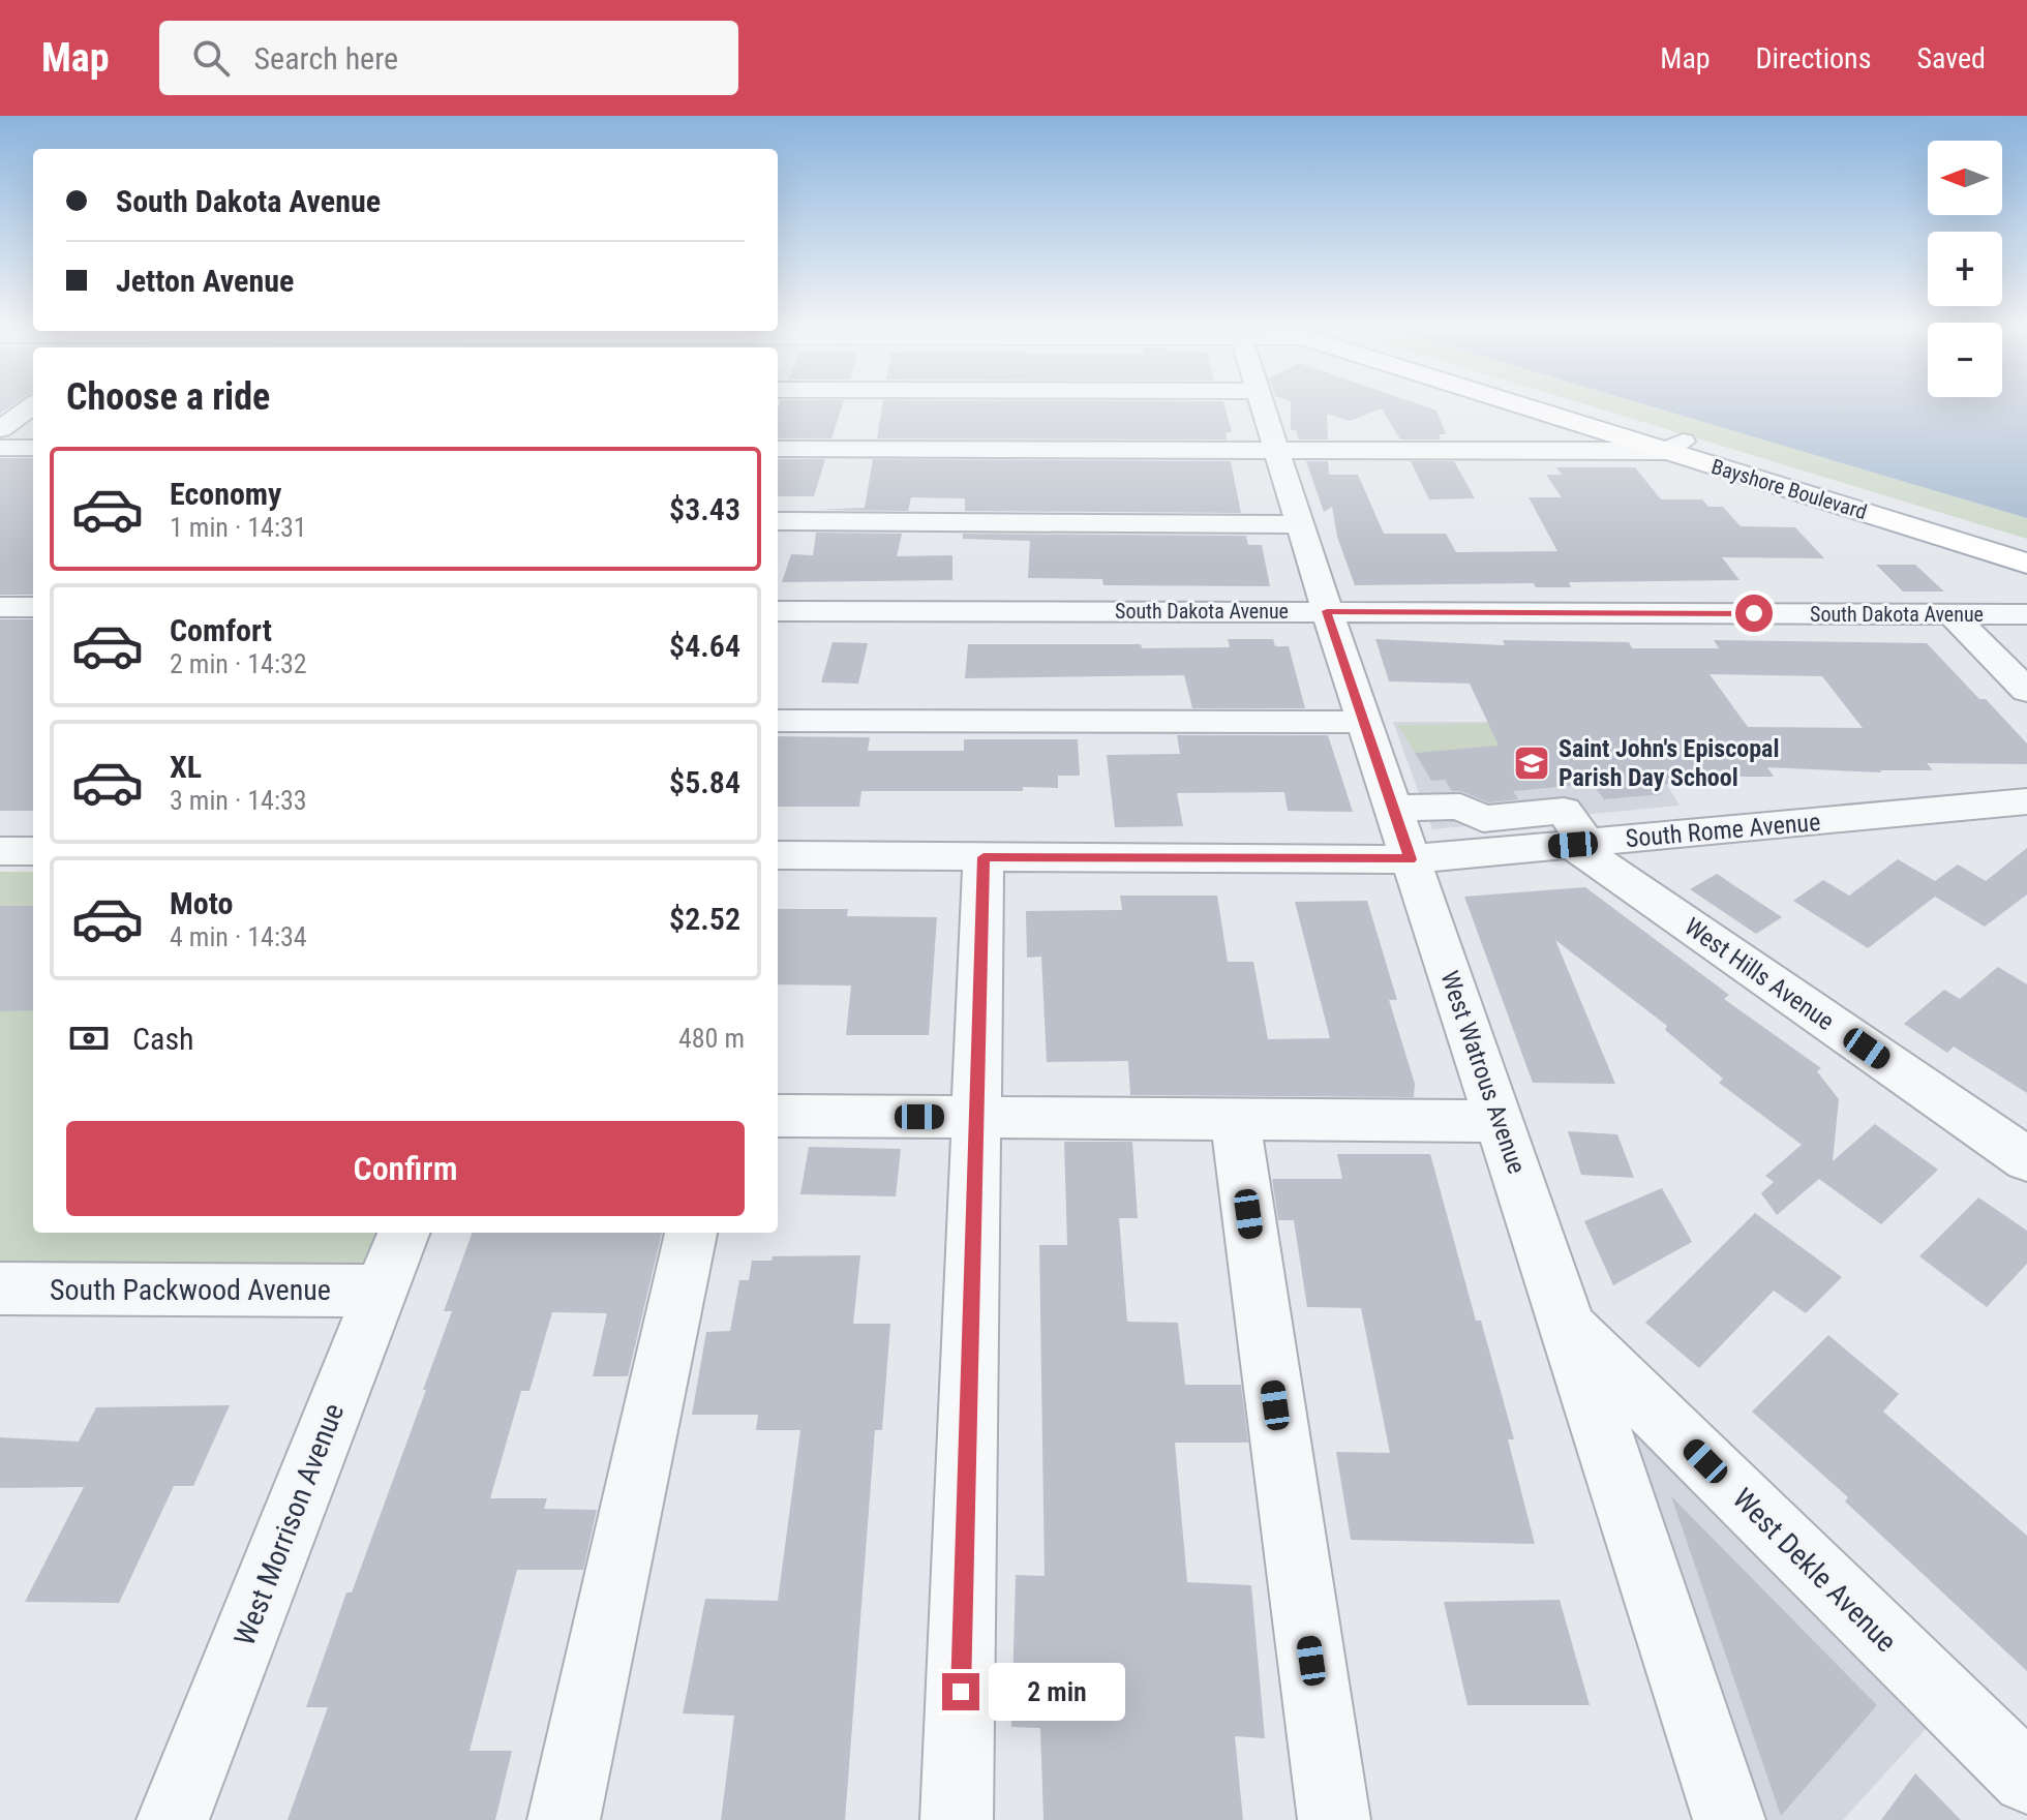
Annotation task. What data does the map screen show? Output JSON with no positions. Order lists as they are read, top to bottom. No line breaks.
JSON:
{"streets":{"main road":["Bayshore Boulevard"],"street":["South Dakota Avenue","South Rome Avenue","West Hills Avenue","West Watrous Avenue","South Packwood Avenue","West Morrison Avenue","West Dekle Avenue"]},"crossings":[["South Dakota Avenue","West Watrous Avenue"],["South Rome Avenue","West Hills Avenue"],["South Rome Avenue","West Watrous Avenue"],["West Hills Avenue","West Watrous Avenue"],["West Watrous Avenue","West Dekle Avenue"],["South Packwood Avenue","West Morrison Avenue"]],"places":{"school or university":["Saint John's Episcopal Parish Day School"]},"north":"left","page":{"header":"Map","search":"Search here","nav":["Map","Directions","Saved"],"map_buttons":["+","−"],"banner":["South Dakota Avenue","Jetton Avenue"],"heading":"Choose a ride","list":[{"name":"Economy","note":"1 min · 14:31","value":"$3.43"},{"name":"Comfort","note":"2 min · 14:32","value":"$4.64"},{"name":"XL","note":"3 min · 14:33","value":"$5.84"},{"name":"Moto","note":"4 min · 14:34","value":"$2.52"}],"pay":["Cash","480 m"],"buttons":"Confirm","bubble":"2 min"}}
